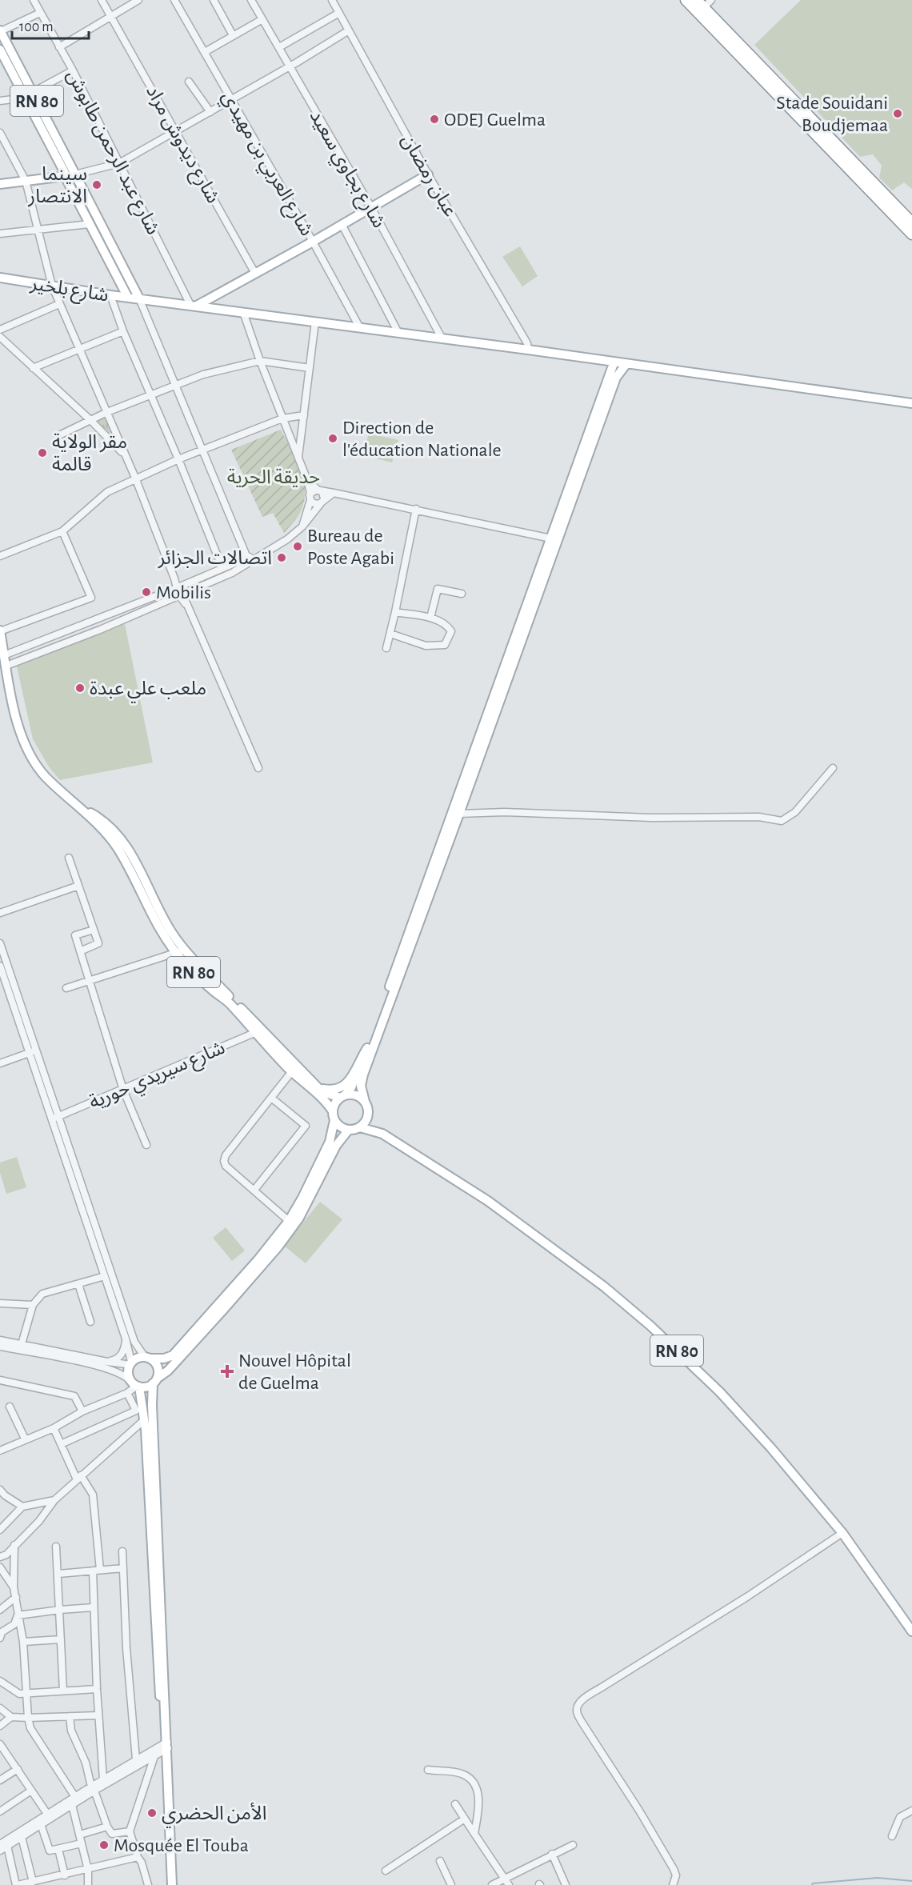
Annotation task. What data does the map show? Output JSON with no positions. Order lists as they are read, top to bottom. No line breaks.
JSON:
{"streets":{"main road":["RN 80","شارع بلخير"],"street":["شارع ديدوش مراد","شارع عبد الرحمن طابوش","شارع العربي بن مهيدي","شارع بجاوي سعيد","عبان رمضان","شارع سيريدي حورية"]},"crossings":[["RN 80","شارع بلخير"],["RN 80","شارع سيريدي حورية"],["شارع عبد الرحمن طابوش","شارع بلخير"],["شارع العربي بن مهيدي","شارع بلخير"],["شارع بجاوي سعيد","شارع بلخير"],["عبان رمضان","شارع بلخير"]],"parks":["حديقة الحرية"],"places":{"other":["Stade Souidani Boudjemaa","ODEJ Guelma","سينما الانتصار","Direction de l'éducation Nationale","مقر الولاية قالمة","Bureau de Poste Agabi","اتصالات الجزائر","Mobilis","ملعب علي عبدة","الأمن الحضري","Mosquée El Touba"],"health":["Nouvel Hôpital de Guelma"]},"scale_bar":"100 m"}
